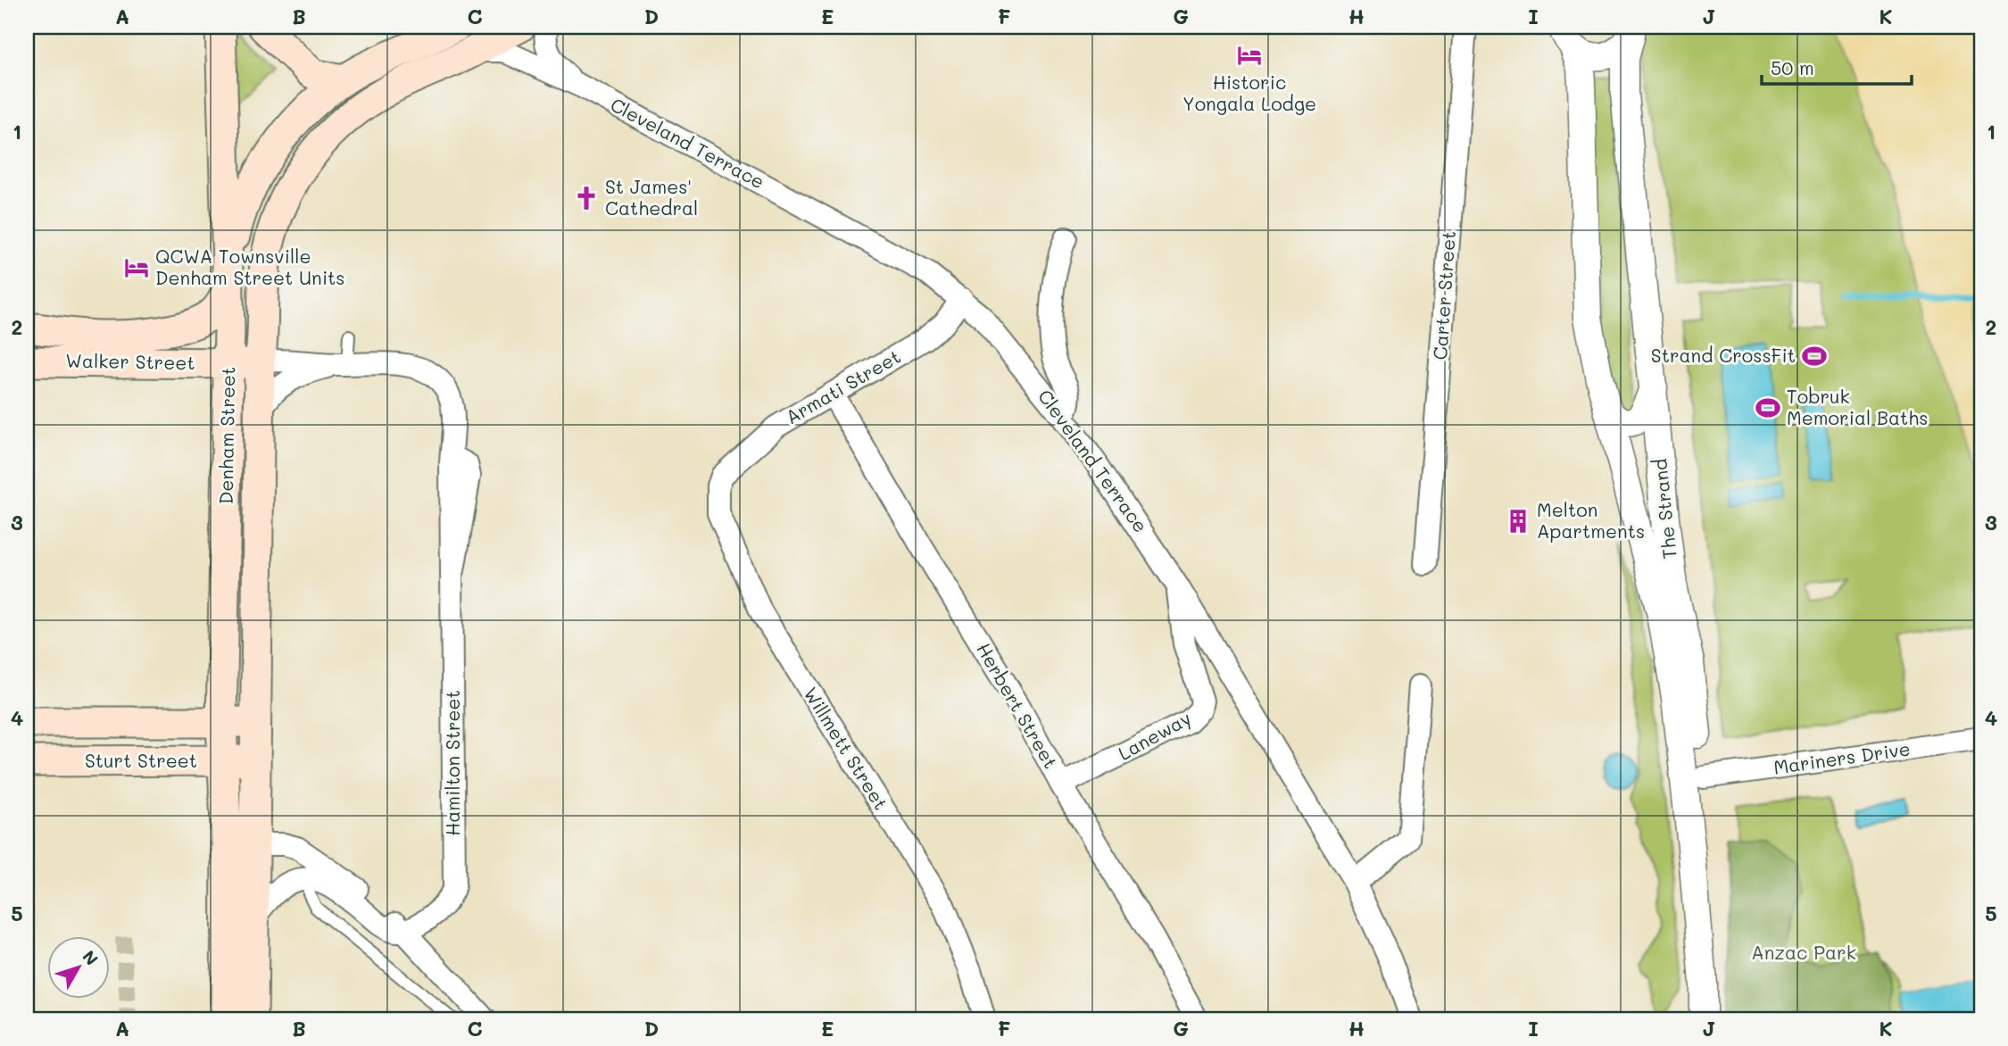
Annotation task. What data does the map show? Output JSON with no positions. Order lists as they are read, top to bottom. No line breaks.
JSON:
{"streets":{"main road":["Walker Street","Denham Street","Sturt Street"],"street":["Cleveland Terrace","Carter Street","Armati Street","The Strand","Herbert Street","Laneway","Willmett Street","Mariners Drive","Hamilton Street"]},"crossings":[["Cleveland Terrace","Armati Street"],["Cleveland Terrace","Denham Street"],["Cleveland Terrace","Laneway"],["Walker Street","Denham Street"],["Walker Street","Hamilton Street"],["Armati Street","Herbert Street"],["Armati Street","Willmett Street"],["Denham Street","Sturt Street"],["The Strand","Mariners Drive"],["Herbert Street","Laneway"]],"parks":["Anzac Park"],"places":{"hotel":["Historic Yongala Lodge","QCWA Townsville Denham Street Units"],"church":["St James' Cathedral"],"sports":["Strand CrossFit","Tobruk Memorial Baths"],"building":["Melton Apartments"]},"scale_bar":"50 m","north":"top right","grid":{"columns":["A","B","C","D","E","F","G","H","I","J","K"],"rows":["1","2","3","4","5"]}}
